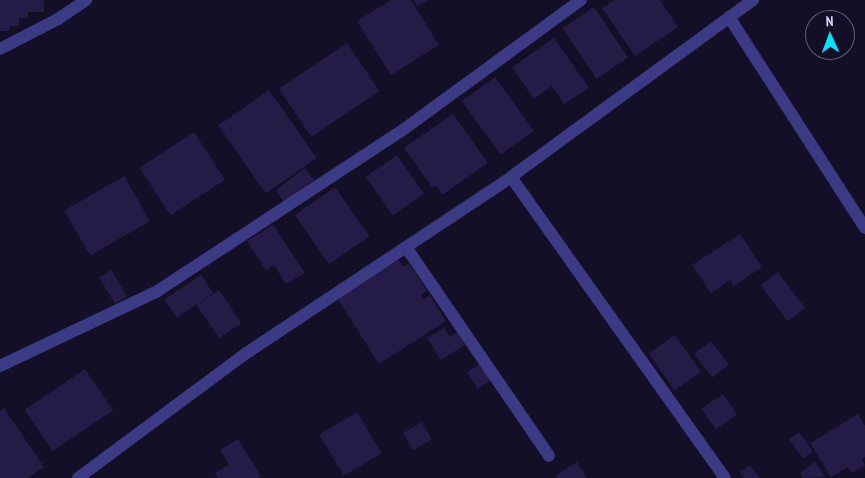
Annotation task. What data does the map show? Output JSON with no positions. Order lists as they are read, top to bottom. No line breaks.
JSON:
{"north":"top"}
